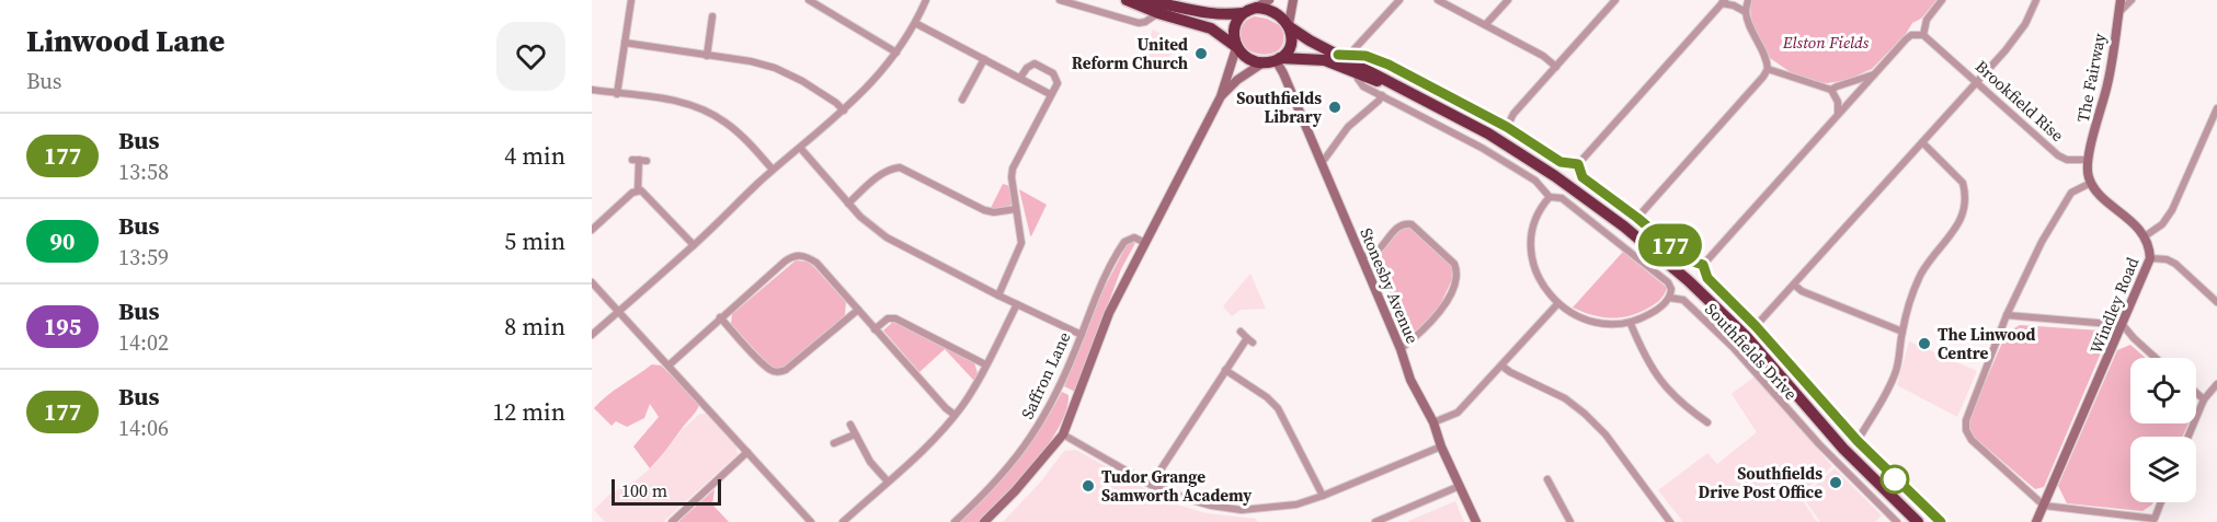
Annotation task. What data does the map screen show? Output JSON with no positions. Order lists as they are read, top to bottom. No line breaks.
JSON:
{"streets":{"main road":["The Fairway","Stonesby Avenue","Windley Road","Saffron Lane"],"street":["Brookfield Rise","Southfields Drive"]},"crossings":[["The Fairway","Brookfield Rise"],["Stonesby Avenue","Saffron Lane"]],"parks":["Elston Fields"],"places":["United Reform Church","Southfields Library","The Linwood Centre","Southfields Drive Post Office","Tudor Grange Samworth Academy"],"lines":["bus line 177"],"scale_bar":"100 m","page":{"heading":["Linwood Lane","Bus"],"on_map":"177","list":[{"mark":"177","name":"Bus","note":"13:58","value":"4 min"},{"mark":"90","name":"Bus","note":"13:59","value":"5 min"},{"mark":"195","name":"Bus","note":"14:02","value":"8 min"},{"mark":"177","name":"Bus","note":"14:06","value":"12 min"}],"scale":"100 m"}}
